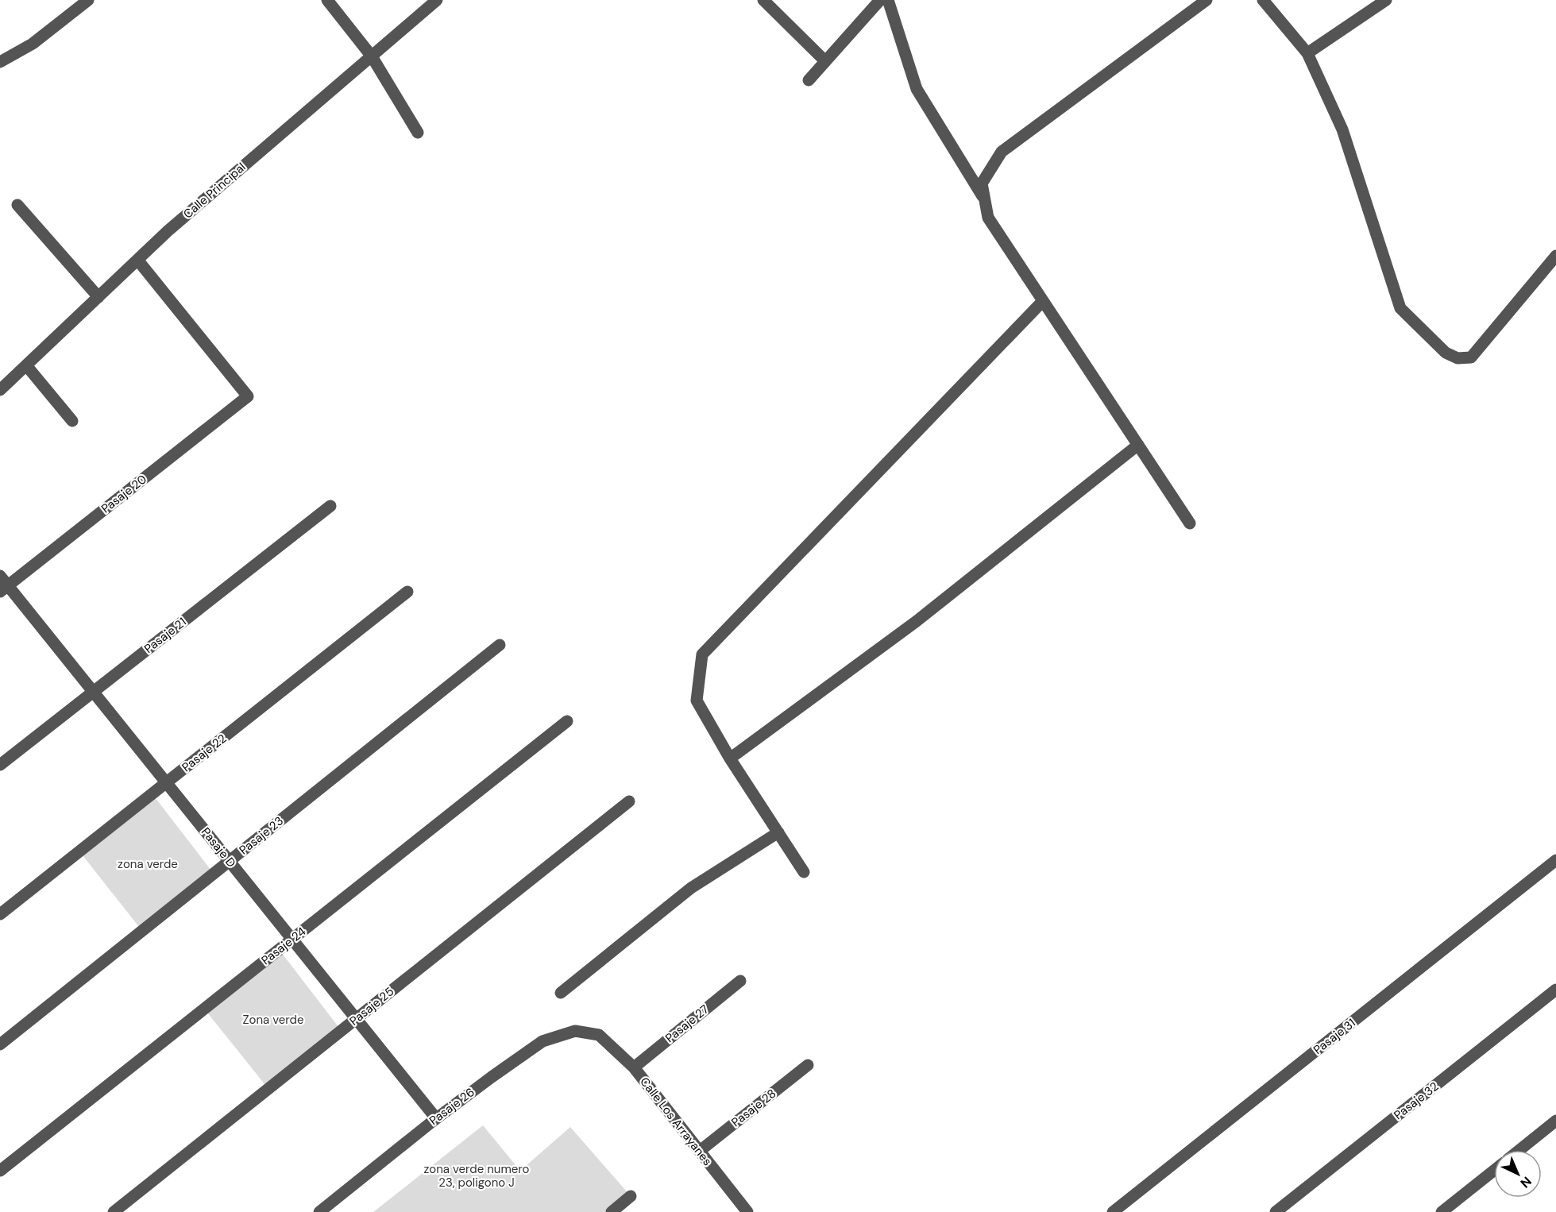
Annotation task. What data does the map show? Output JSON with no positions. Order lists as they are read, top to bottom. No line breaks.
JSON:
{"streets":{"street":["Calle Principal","Pasaje 20","Pasaje 21","Pasaje 22","Pasaje 23","Pasaje D","Pasaje 24","Pasaje 25","Pasaje 27","Pasaje 31","Pasaje 32","Pasaje 26","Pasaje 28","Calle Los Arrayanes"]},"crossings":[["Calle Principal","Pasaje 20"],["Pasaje 20","Pasaje D"],["Pasaje 21","Pasaje D"],["Pasaje 22","Pasaje D"],["Pasaje 23","Pasaje D"],["Pasaje D","Pasaje 24"],["Pasaje D","Pasaje 25"],["Pasaje D","Pasaje 26"],["Pasaje 27","Calle Los Arrayanes"],["Pasaje 26","Calle Los Arrayanes"],["Pasaje 28","Calle Los Arrayanes"]],"parks":["zona verde","Zona verde","zona verde numero 23, poligono J"],"north":"bottom right"}
